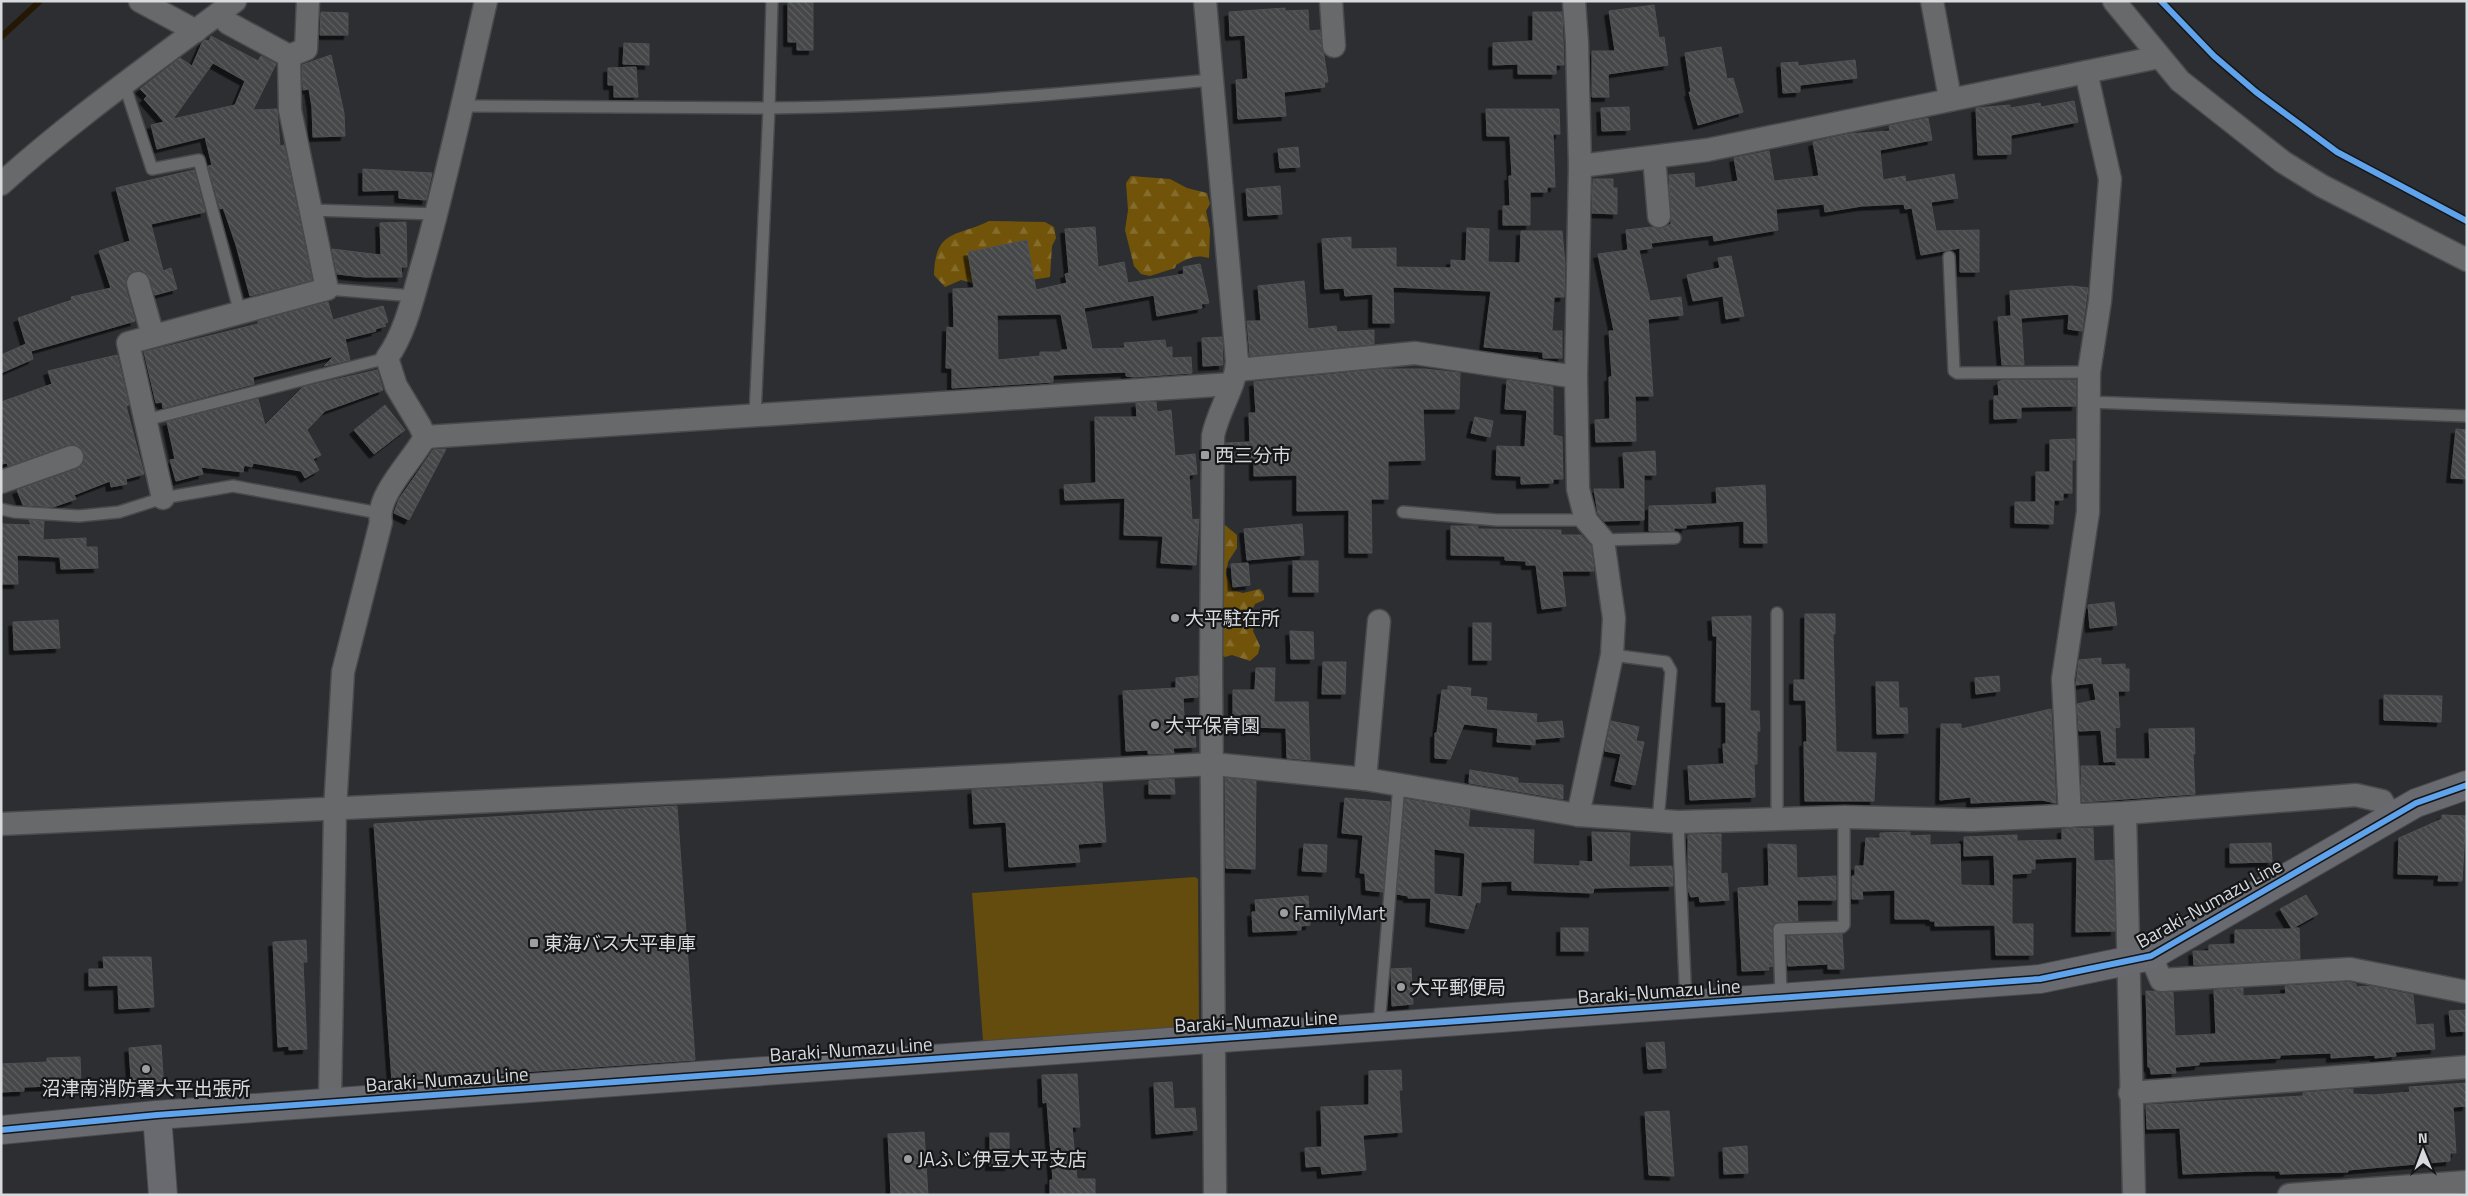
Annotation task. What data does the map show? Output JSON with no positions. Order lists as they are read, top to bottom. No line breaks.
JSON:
{"streets":{"main road":["Baraki-Numazu Line"]},"places":{"transit":["西三分市","東海バス大平車庫"],"other":["大平駐在所","大平保育園","FamilyMart","大平郵便局","沼津南消防署大平出張所","JAふじ伊豆大平支店"]},"north":"top"}
